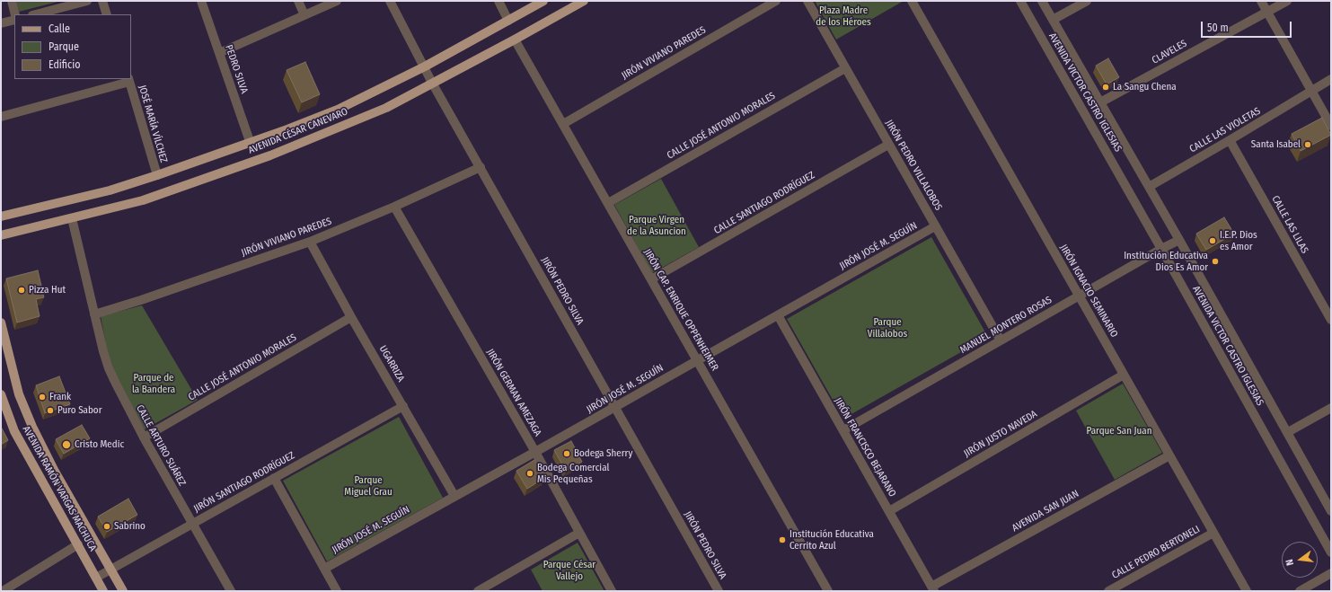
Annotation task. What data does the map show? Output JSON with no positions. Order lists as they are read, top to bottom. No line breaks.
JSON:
{"streets":{"main road":["AVENIDA CÉSAR CANEVARO","AVENIDA RAMÓN VARGAS MACHUCA"],"street":["CLAVELES","JIRÓN VIVIANO PAREDES","PEDRO SILVA","AVENIDA VICTOR CASTRO IGLESIAS","JOSÉ MARÍA VÍLCHEZ","CALLE JOSÉ ANTONIO MORALES","CALLE LAS VIOLETAS","JIRÓN PEDRO VILLALOBOS","CALLE SANTIAGO RODRÍGUEZ","CALLE LAS LILAS","JIRÓN JOSÉ M. SEGUÍN","JIRÓN PEDRO SILVA","JIRÓN IGNACIO SEMINARIO","JIRÓN CAP. ENRIQUE OPPENHEIMER","MANUEL MONTERO ROSAS","UGARRIZA","JIRÓN GERMAN AMEZAGA","JIRÓN JUSTO NAVEDA","CALLE ARTURO SUÁREZ","JIRÓN FRANCISCO BEJARANO","JIRÓN SANTIAGO RODRÍGUEZ","AVENIDA SAN JUAN","CALLE PEDRO BERTONELI"]},"crossings":[["CLAVELES","AVENIDA VICTOR CASTRO IGLESIAS"],["JIRÓN VIVIANO PAREDES","JIRÓN PEDRO SILVA"],["JIRÓN VIVIANO PAREDES","JIRÓN CAP. ENRIQUE OPPENHEIMER"],["JIRÓN VIVIANO PAREDES","UGARRIZA"],["JIRÓN VIVIANO PAREDES","JIRÓN GERMAN AMEZAGA"],["JIRÓN VIVIANO PAREDES","CALLE ARTURO SUÁREZ"],["PEDRO SILVA","AVENIDA CÉSAR CANEVARO"],["AVENIDA VICTOR CASTRO IGLESIAS","CALLE LAS VIOLETAS"],["AVENIDA VICTOR CASTRO IGLESIAS","MANUEL MONTERO ROSAS"],["JOSÉ MARÍA VÍLCHEZ","AVENIDA CÉSAR CANEVARO"],["CALLE JOSÉ ANTONIO MORALES","JIRÓN PEDRO VILLALOBOS"],["CALLE JOSÉ ANTONIO MORALES","JIRÓN CAP. ENRIQUE OPPENHEIMER"],["CALLE JOSÉ ANTONIO MORALES","UGARRIZA"],["CALLE JOSÉ ANTONIO MORALES","CALLE ARTURO SUÁREZ"],["CALLE LAS VIOLETAS","CALLE LAS LILAS"],["AVENIDA CÉSAR CANEVARO","JIRÓN PEDRO SILVA"],["AVENIDA CÉSAR CANEVARO","JIRÓN CAP. ENRIQUE OPPENHEIMER"],["AVENIDA CÉSAR CANEVARO","CALLE ARTURO SUÁREZ"],["JIRÓN PEDRO VILLALOBOS","CALLE SANTIAGO RODRÍGUEZ"],["JIRÓN PEDRO VILLALOBOS","JIRÓN JOSÉ M. SEGUÍN"],["JIRÓN PEDRO VILLALOBOS","MANUEL MONTERO ROSAS"],["CALLE SANTIAGO RODRÍGUEZ","JIRÓN CAP. ENRIQUE OPPENHEIMER"],["JIRÓN JOSÉ M. SEGUÍN","JIRÓN PEDRO SILVA"],["JIRÓN JOSÉ M. SEGUÍN","JIRÓN CAP. ENRIQUE OPPENHEIMER"],["JIRÓN JOSÉ M. SEGUÍN","UGARRIZA"],["JIRÓN JOSÉ M. SEGUÍN","JIRÓN GERMAN AMEZAGA"],["JIRÓN JOSÉ M. SEGUÍN","JIRÓN FRANCISCO BEJARANO"],["JIRÓN IGNACIO SEMINARIO","MANUEL MONTERO ROSAS"],["JIRÓN IGNACIO SEMINARIO","JIRÓN JUSTO NAVEDA"],["JIRÓN IGNACIO SEMINARIO","AVENIDA SAN JUAN"],["JIRÓN IGNACIO SEMINARIO","CALLE PEDRO BERTONELI"],["MANUEL MONTERO ROSAS","JIRÓN FRANCISCO BEJARANO"],["UGARRIZA","JIRÓN SANTIAGO RODRÍGUEZ"],["JIRÓN JUSTO NAVEDA","JIRÓN FRANCISCO BEJARANO"],["CALLE ARTURO SUÁREZ","JIRÓN SANTIAGO RODRÍGUEZ"],["JIRÓN FRANCISCO BEJARANO","AVENIDA SAN JUAN"],["JIRÓN SANTIAGO RODRÍGUEZ","AVENIDA RAMÓN VARGAS MACHUCA"]],"parks":["Plaza Madre de los Héroes","Parque Virgen de la Asuncion","Parque Villalobos","Parque de la Bandera","Parque San Juan","Parque Miguel Grau","Parque César Vallejo"],"places":["La Sangu Chena","Santa Isabel","I.E.P. Dios es Amor","Institución Educativa Dios Es Amor","Pizza Hut","Frank","Puro Sabor","Cristo Medic","Bodega Sherry","Bodega Comercial Mis Pequeñas","Sabrino","Institución Educativa Cerrito Azul"],"legend":["Calle","Parque","Edificio"],"scale_bar":"50 m","north":"left"}
